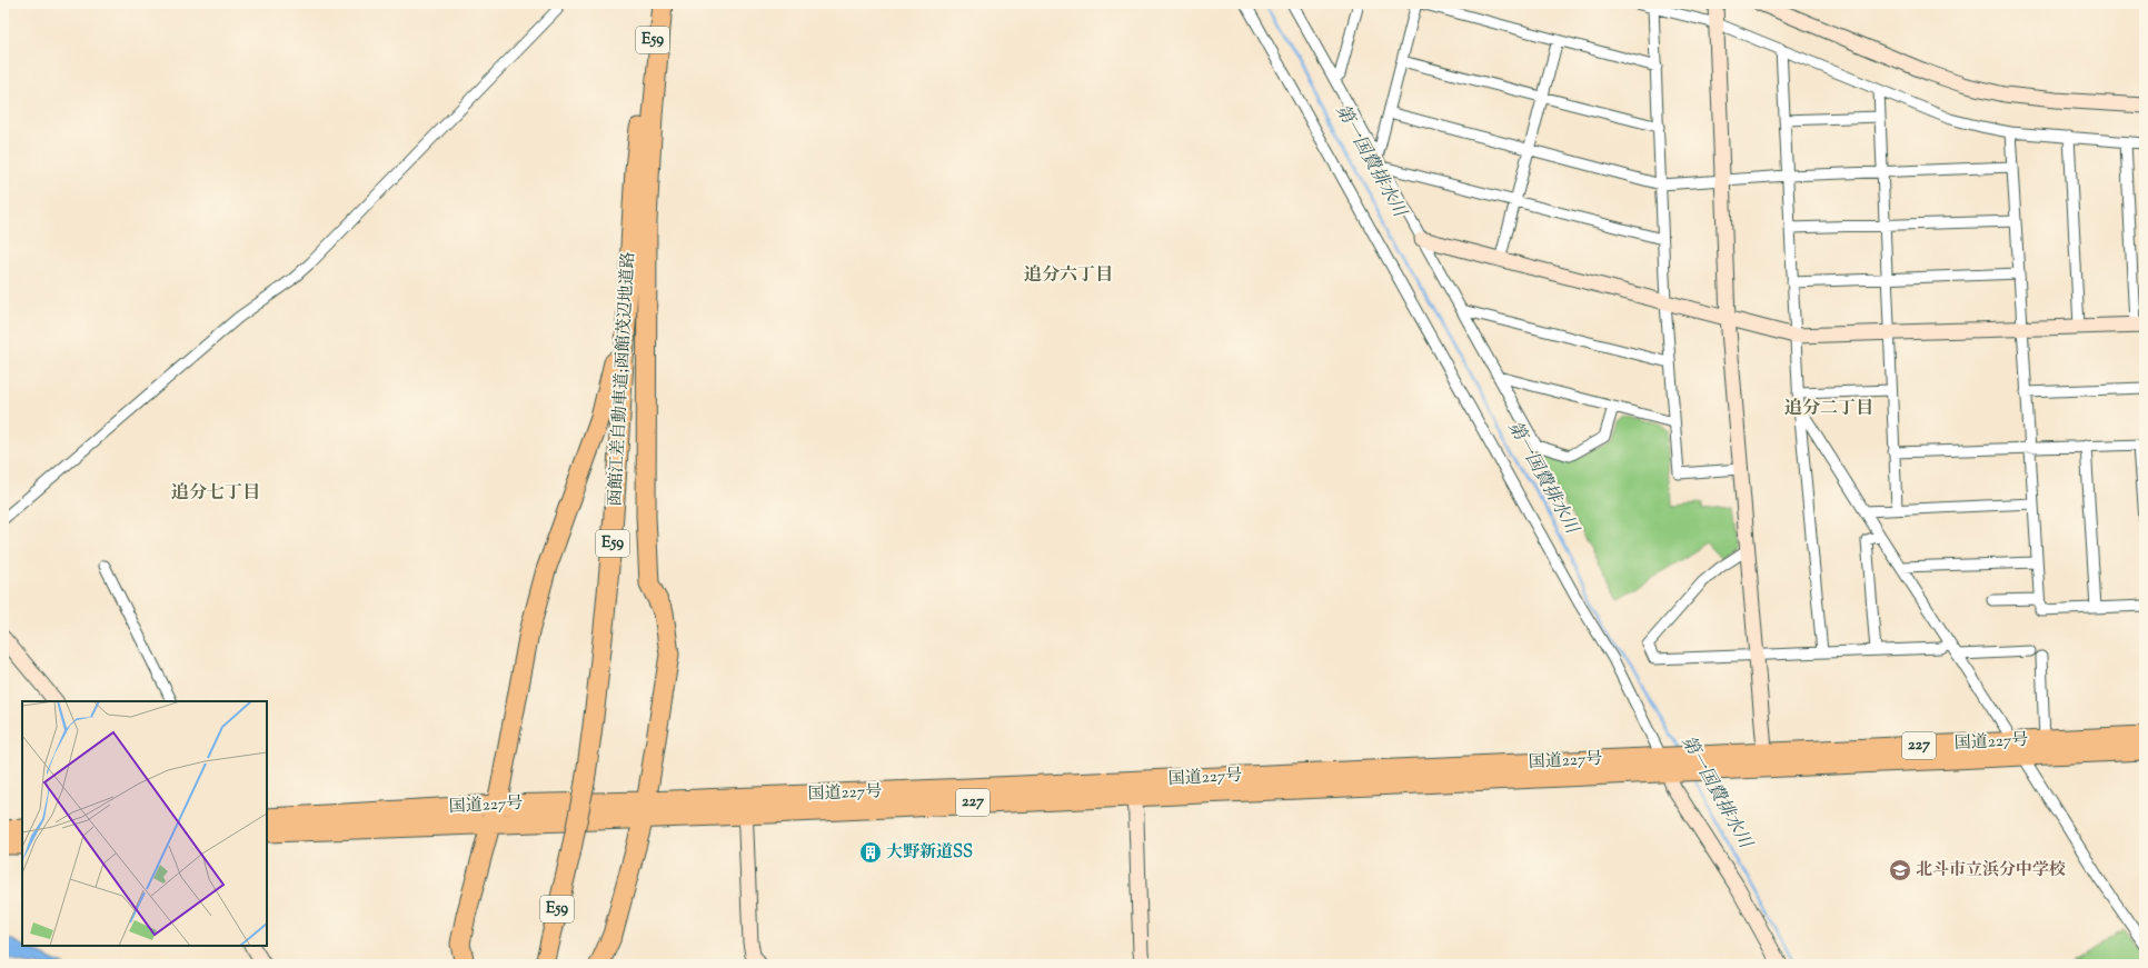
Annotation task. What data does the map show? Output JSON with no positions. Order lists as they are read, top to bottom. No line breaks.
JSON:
{"streets":{"highway":["E59","函館江差自動車道;函館茂辺地道路","国道227号","227"]},"districts":["追分六丁目","追分二丁目","追分七丁目"],"water":["第一国費排水川"],"places":{"building":["大野新道SS"],"school or university":["北斗市立浜分中学校"]}}
